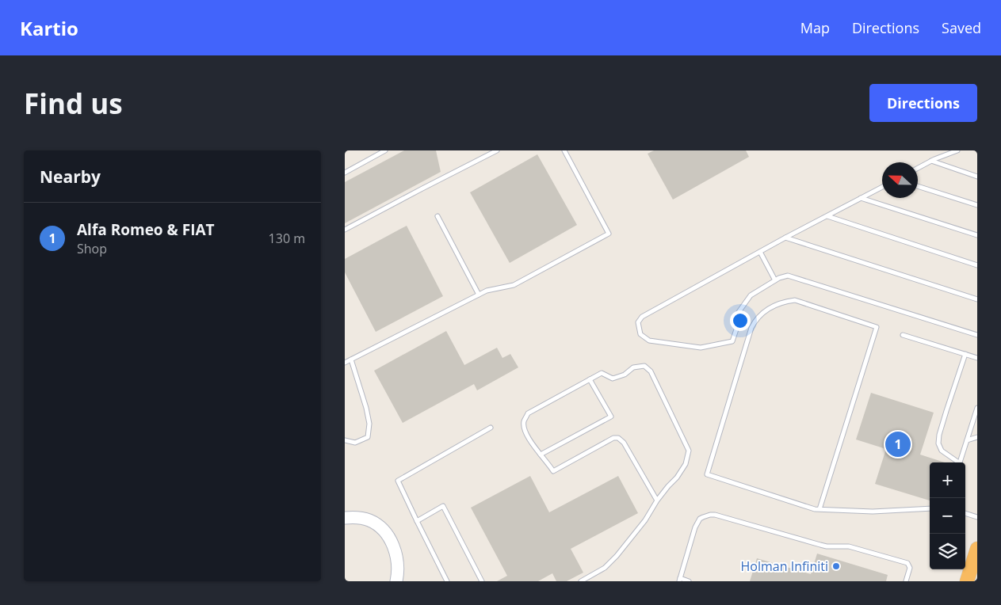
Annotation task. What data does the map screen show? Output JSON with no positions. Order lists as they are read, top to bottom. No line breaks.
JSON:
{"places":["Holman Infiniti"],"north":"left","page":{"header":"Kartio","nav":["Map","Directions","Saved"],"buttons":"Directions","title":"Find us","heading":"Nearby","list":[{"mark":"1","name":"Alfa Romeo & FIAT","note":"Shop","value":"130 m"}],"pins":"1","map_buttons":["+","−"]}}
